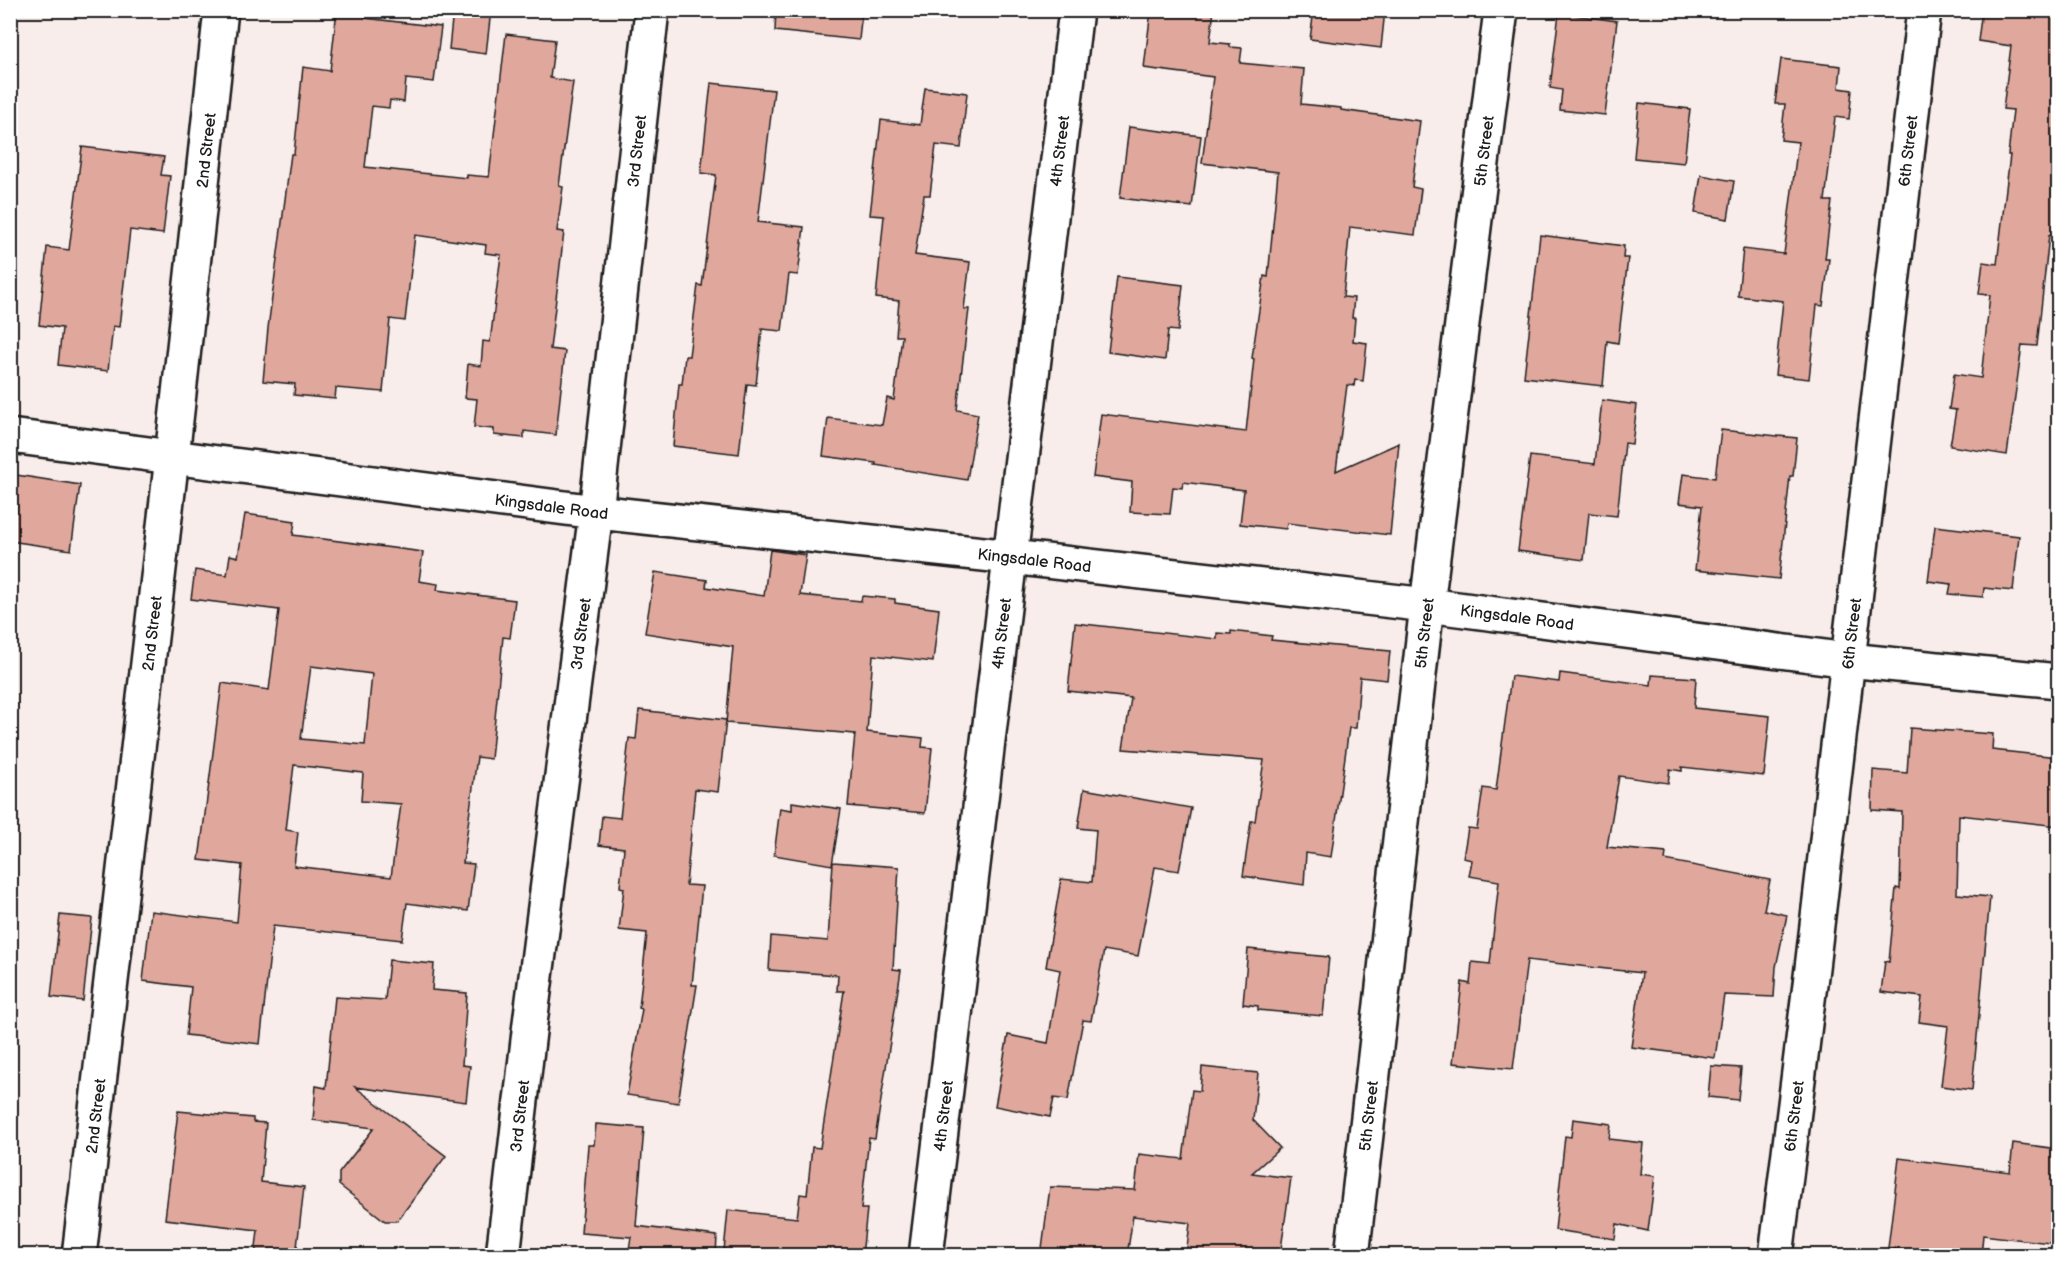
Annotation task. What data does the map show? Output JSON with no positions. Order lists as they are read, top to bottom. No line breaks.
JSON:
{"streets":{"street":["2nd Street","5th Street","6th Street","3rd Street","4th Street","Kingsdale Road"]},"crossings":[["2nd Street","Kingsdale Road"],["5th Street","Kingsdale Road"],["6th Street","Kingsdale Road"],["3rd Street","Kingsdale Road"],["4th Street","Kingsdale Road"]]}
